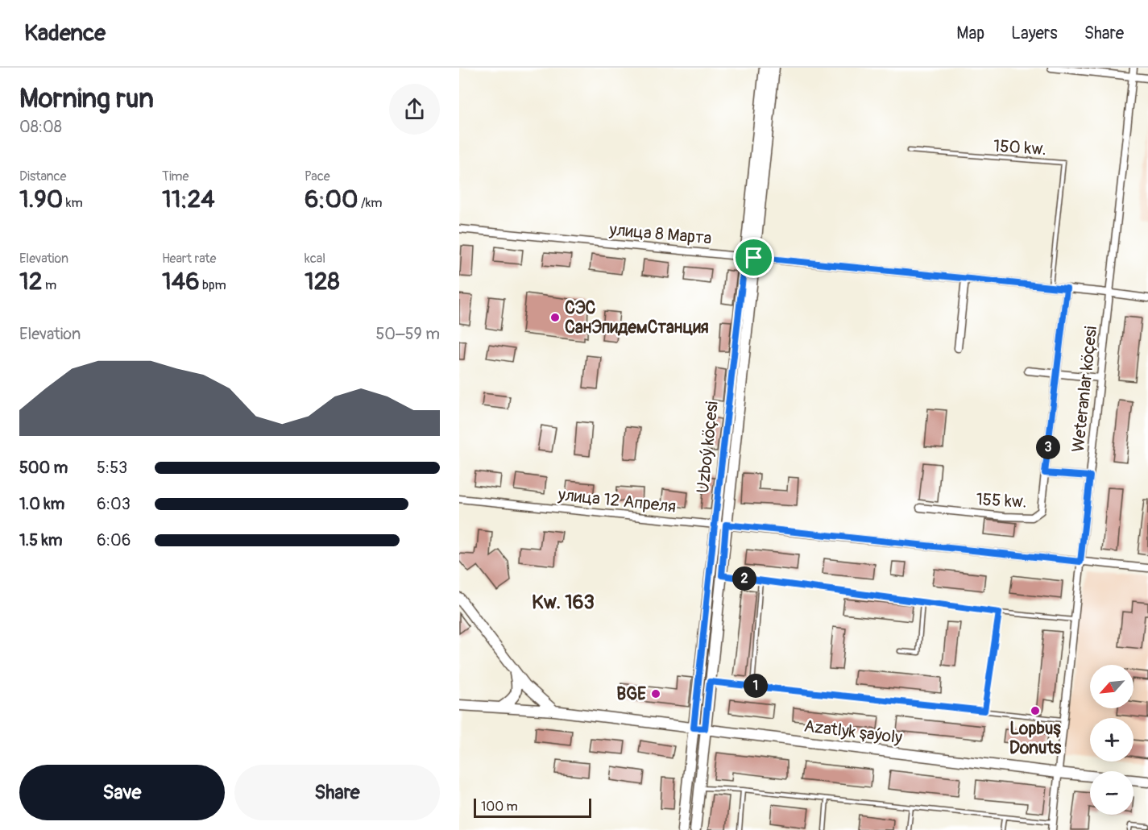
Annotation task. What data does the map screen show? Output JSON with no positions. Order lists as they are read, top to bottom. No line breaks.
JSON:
{"streets":{"street":["улица 8 Марта","Weteranlar köçesi","Uzboý köçesi","улица 12 Апреля","155 kw.","Azatlyk şaýoly"],"lane":["150 kw."]},"crossings":[["150 kw.","улица 8 Марта"],["улица 8 Марта","Weteranlar köçesi"],["улица 8 Марта","Uzboý köçesi"],["улица 8 Марта","155 kw."],["Weteranlar köçesi","улица 12 Апреля"],["Weteranlar köçesi","Azatlyk şaýoly"],["Uzboý köçesi","улица 12 Апреля"],["Uzboý köçesi","Azatlyk şaýoly"]],"districts":["Kw. 163"],"places":["СЭС СанЭпидемСтанция","BGE","Lopbuş Donuts"],"scale_bar":"100 m","north":"bottom left","page":{"header":"Kadence","nav":["Map","Layers","Share"],"heading":["Morning run","08:08"],"stats":[["Distance","1.90 km"],["Time","11:24"],["Pace","6:00 /km"],["Elevation","12 m"],["Heart rate","146 bpm"],["kcal","128"]],"chart":["Elevation","50–59 m"],"pins":["3","2","1"],"list":[{"name":"500 m","note":"5:53"},{"name":"1.0 km","note":"6:03"},{"name":"1.5 km","note":"6:06"}],"map_buttons":["+","−"],"buttons":["Save","Share"],"scale":"100 m"}}
